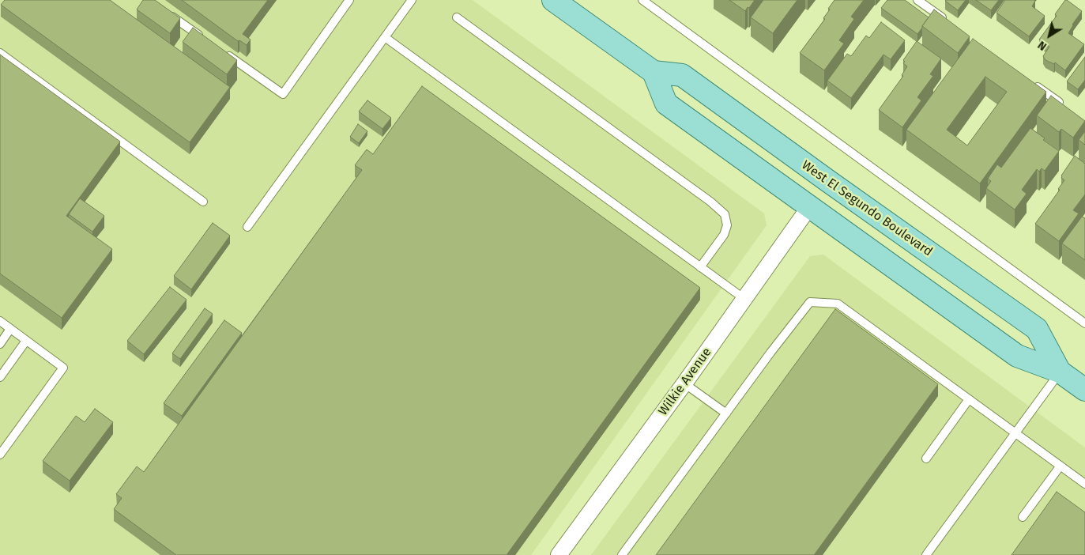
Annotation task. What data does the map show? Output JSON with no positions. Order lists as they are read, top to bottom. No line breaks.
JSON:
{"streets":{"main road":["West El Segundo Boulevard"],"street":["Wilkie Avenue"]},"north":"bottom left"}
